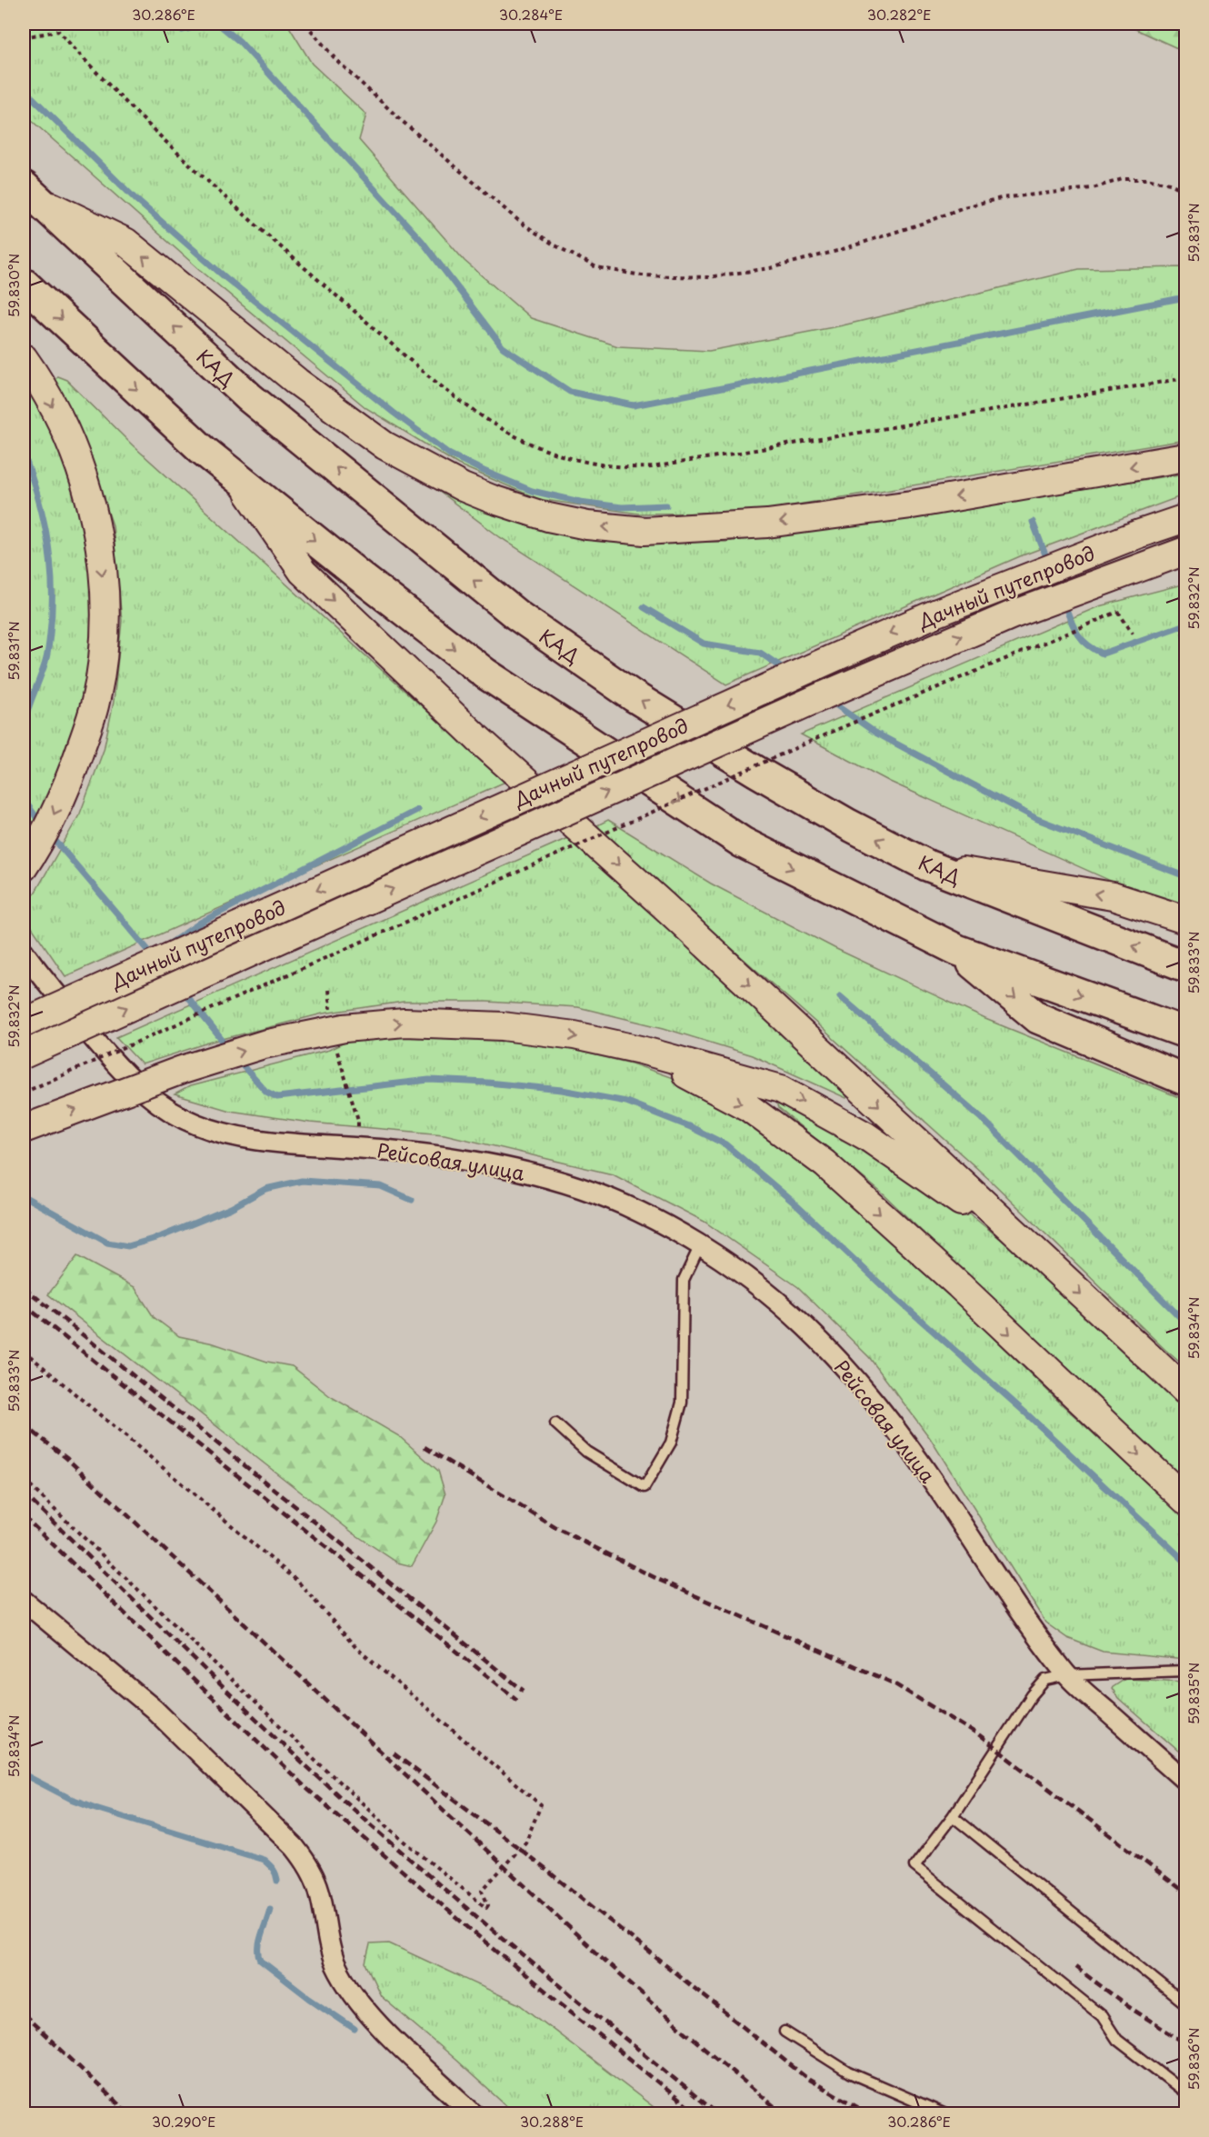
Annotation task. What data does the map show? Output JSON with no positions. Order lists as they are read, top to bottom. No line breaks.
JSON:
{"streets":{"highway":["КАД"],"main road":["Дачный путепровод"],"street":["Рейсовая улица"]},"coordinates":["30.286°E","30.284°E","30.282°E","59.831°N","59.830°N","59.832°N","59.833°N","59.834°N","59.835°N","59.836°N","30.290°E","30.288°E"]}
